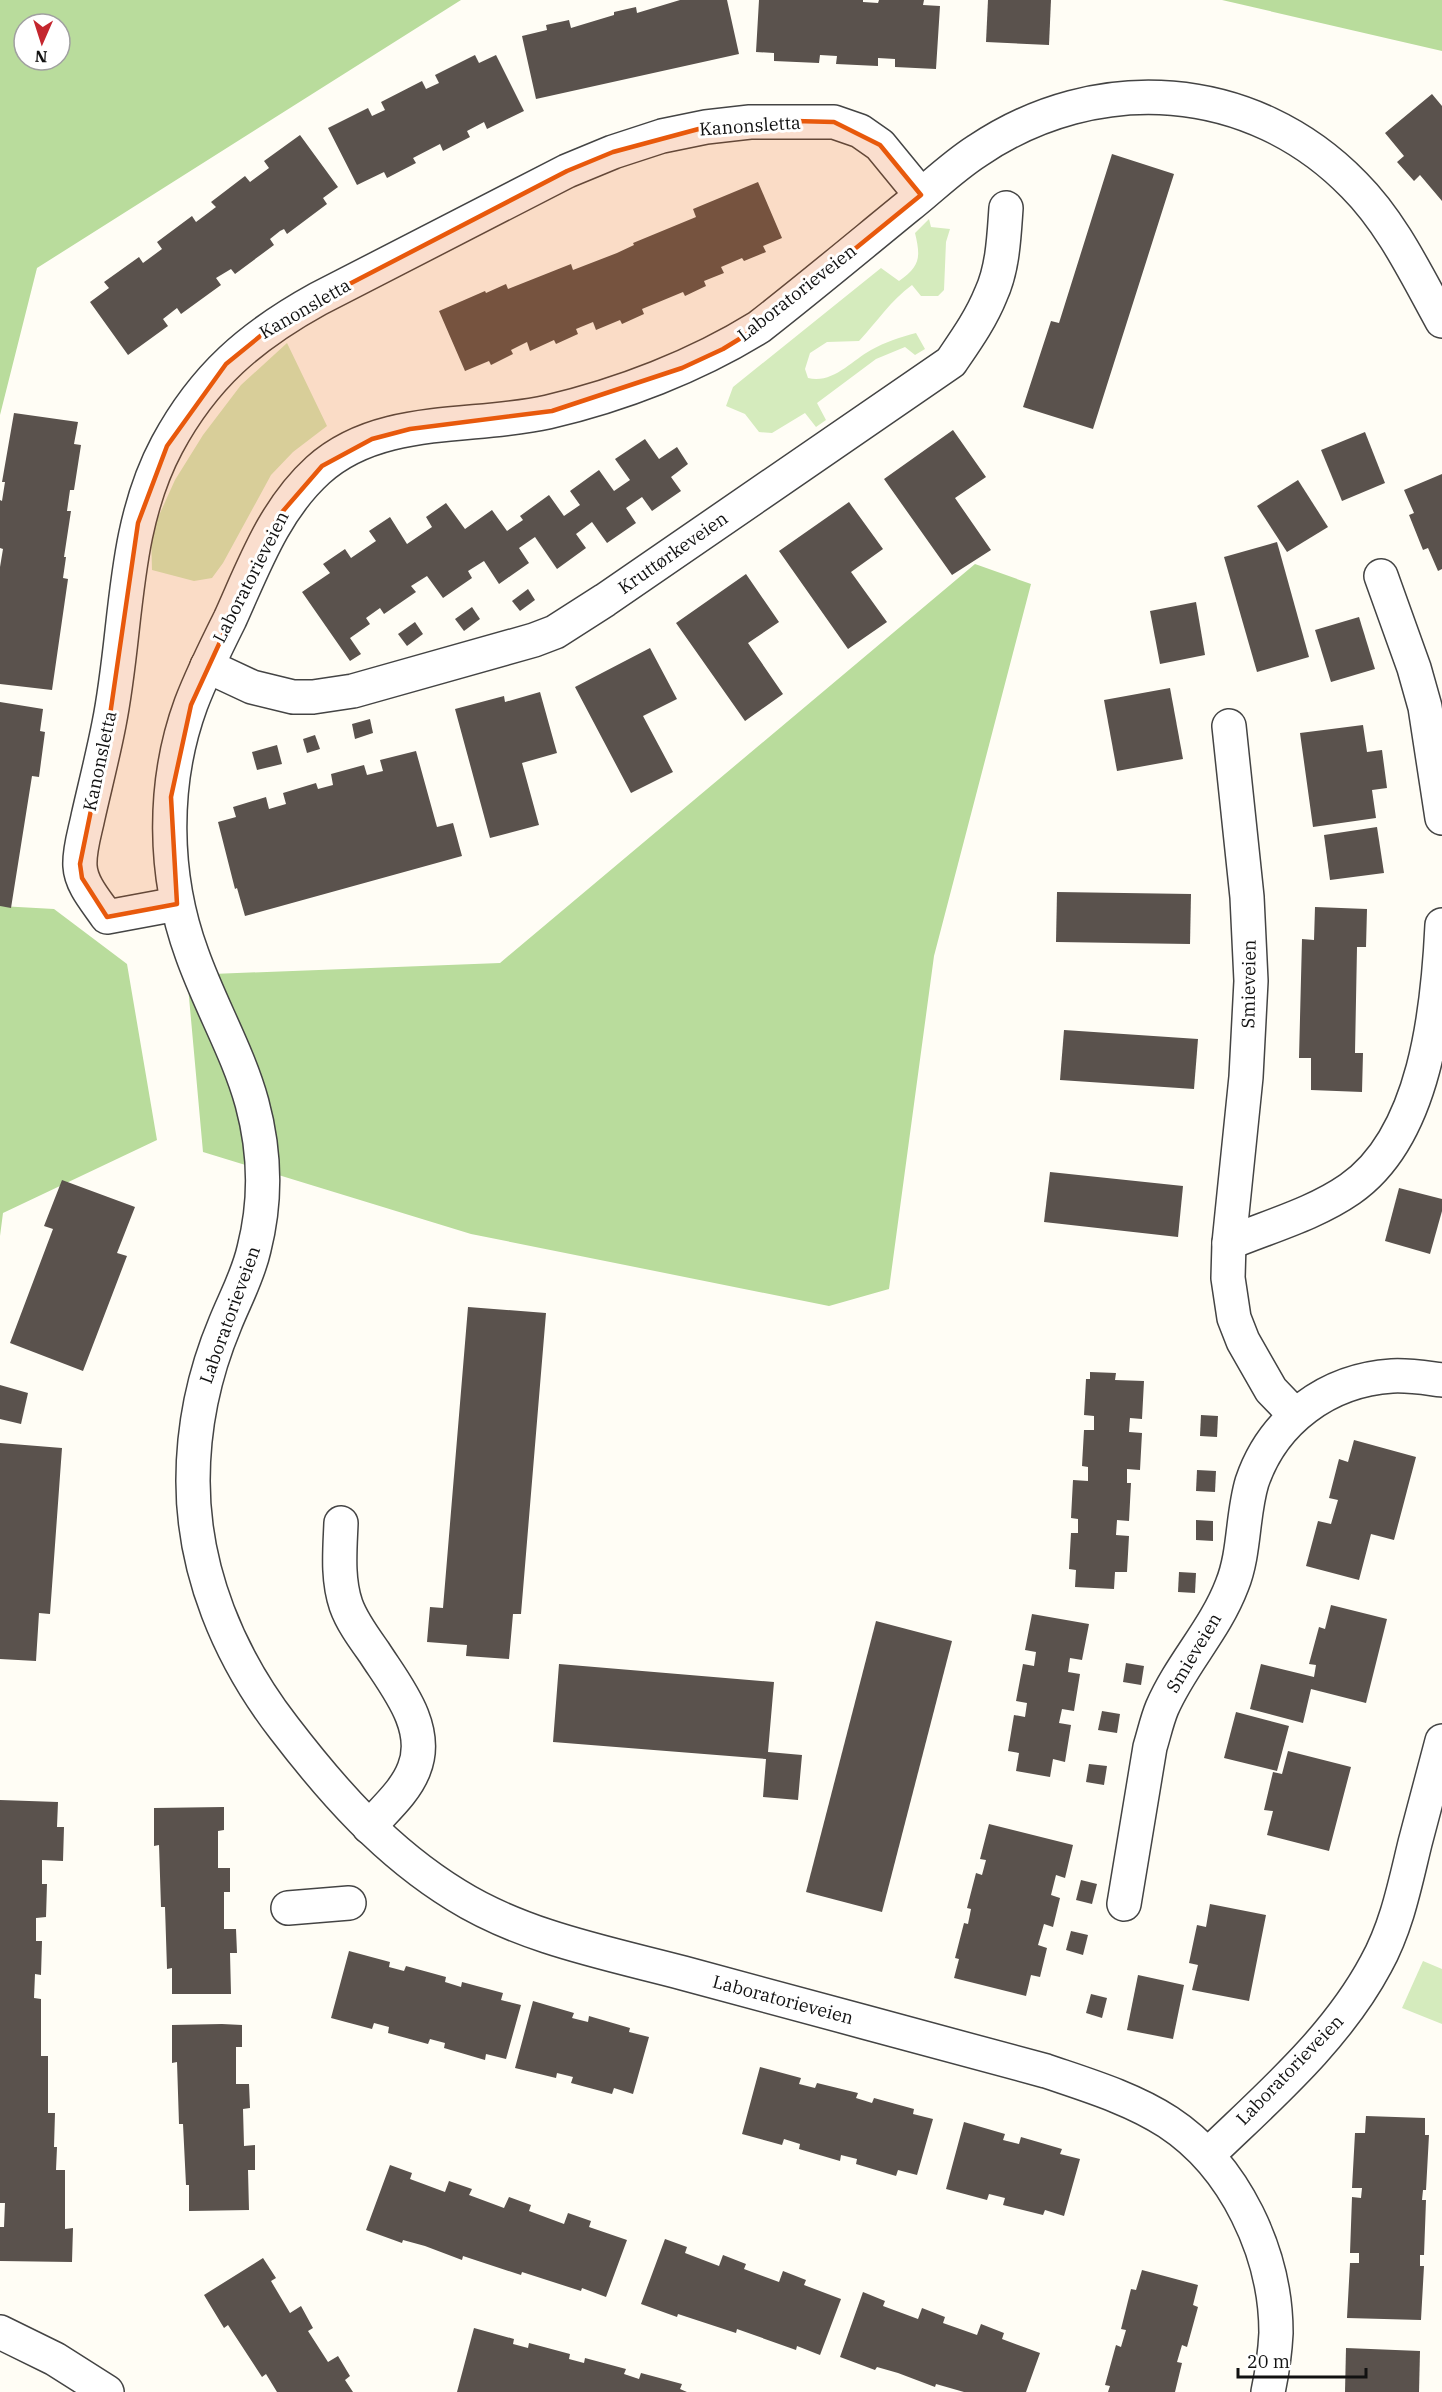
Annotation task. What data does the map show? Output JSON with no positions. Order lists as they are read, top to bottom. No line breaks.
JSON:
{"streets":{"street":["Kanonsletta","Laboratorieveien","Kruttørkeveien","Smieveien"]},"crossings":[["Kanonsletta","Laboratorieveien"],["Laboratorieveien","Kruttørkeveien"]],"scale_bar":"20 m","north":"bottom"}
